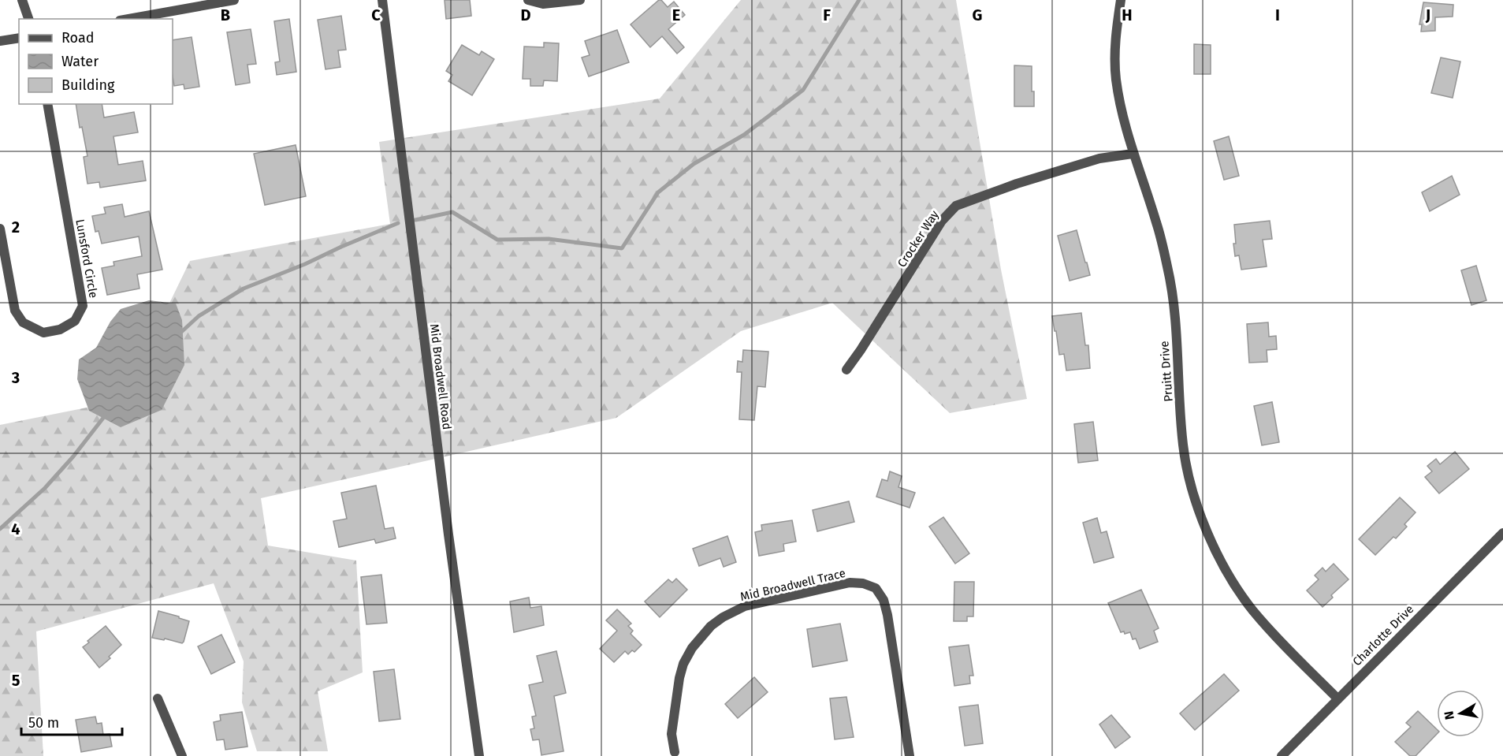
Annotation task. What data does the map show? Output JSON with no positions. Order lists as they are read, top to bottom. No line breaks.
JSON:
{"streets":{"street":["Crocker Way","Lunsford Circle","Pruitt Drive","Mid Broadwell Road","Mid Broadwell Trace","Charlotte Drive"]},"crossings":[["Crocker Way","Pruitt Drive"],["Pruitt Drive","Charlotte Drive"]],"legend":["Road","Water","Building"],"scale_bar":"50 m","north":"left","grid":{"columns":["B","C","D","E","F","G","H","I","J"],"rows":["2","3","4","5"]}}
